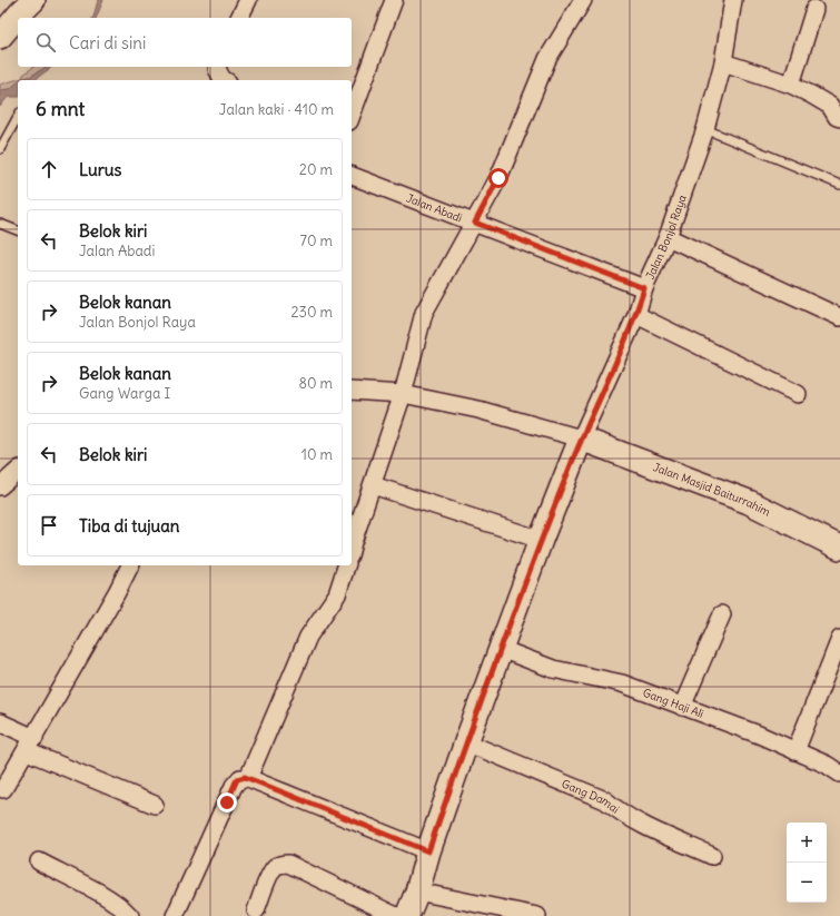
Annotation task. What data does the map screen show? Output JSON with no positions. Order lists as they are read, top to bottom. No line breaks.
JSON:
{"streets":{"street":["Jalan Abadi","Jalan Bonjol Raya","Jalan Masjid Baiturrahim","Gang Haji Ali","Gang Damai"]},"crossings":[["Jalan Abadi","Jalan Bonjol Raya"],["Jalan Bonjol Raya","Jalan Masjid Baiturrahim"],["Jalan Bonjol Raya","Gang Haji Ali"],["Jalan Bonjol Raya","Gang Damai"]],"page":{"search":"Cari di sini","heading":["6 mnt","Jalan kaki · 410 m"],"list":[["Lurus","20 m"],["Belok kiri","Jalan Abadi","70 m"],["Belok kanan","Jalan Bonjol Raya","230 m"],["Belok kanan","Gang Warga I","80 m"],["Belok kiri","10 m"],"Tiba di tujuan"],"map_buttons":["+","−"]}}
